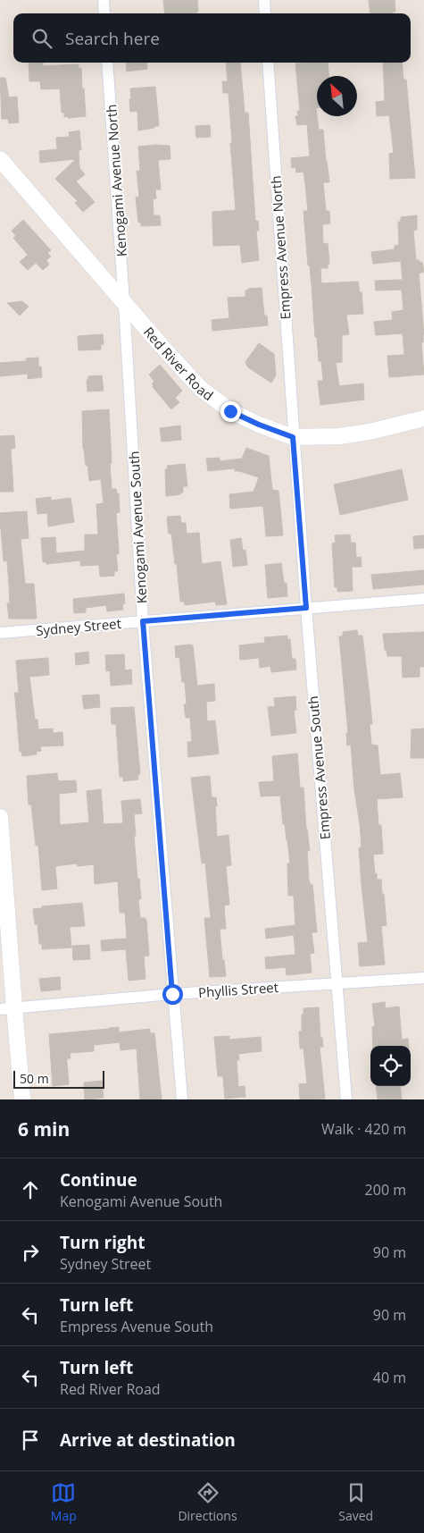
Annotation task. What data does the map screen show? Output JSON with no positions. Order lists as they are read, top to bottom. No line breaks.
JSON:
{"streets":{"main road":["Red River Road"],"street":["Kenogami Avenue North","Empress Avenue North","Kenogami Avenue South","Sydney Street","Empress Avenue South","Phyllis Street"]},"crossings":[["Kenogami Avenue North","Red River Road"],["Kenogami Avenue North","Kenogami Avenue South"],["Empress Avenue North","Red River Road"],["Empress Avenue North","Empress Avenue South"],["Red River Road","Kenogami Avenue South"],["Red River Road","Empress Avenue South"],["Kenogami Avenue South","Sydney Street"],["Kenogami Avenue South","Phyllis Street"],["Sydney Street","Empress Avenue South"],["Empress Avenue South","Phyllis Street"]],"scale_bar":"50 m","north":"top left","page":{"search":"Search here","scale":"50 m","heading":["6 min","Walk · 420 m"],"list":[["Continue","Kenogami Avenue South","200 m"],["Turn right","Sydney Street","90 m"],["Turn left","Empress Avenue South","90 m"],["Turn left","Red River Road","40 m"],"Arrive at destination"],"nav":["Map","Directions","Saved"]}}
